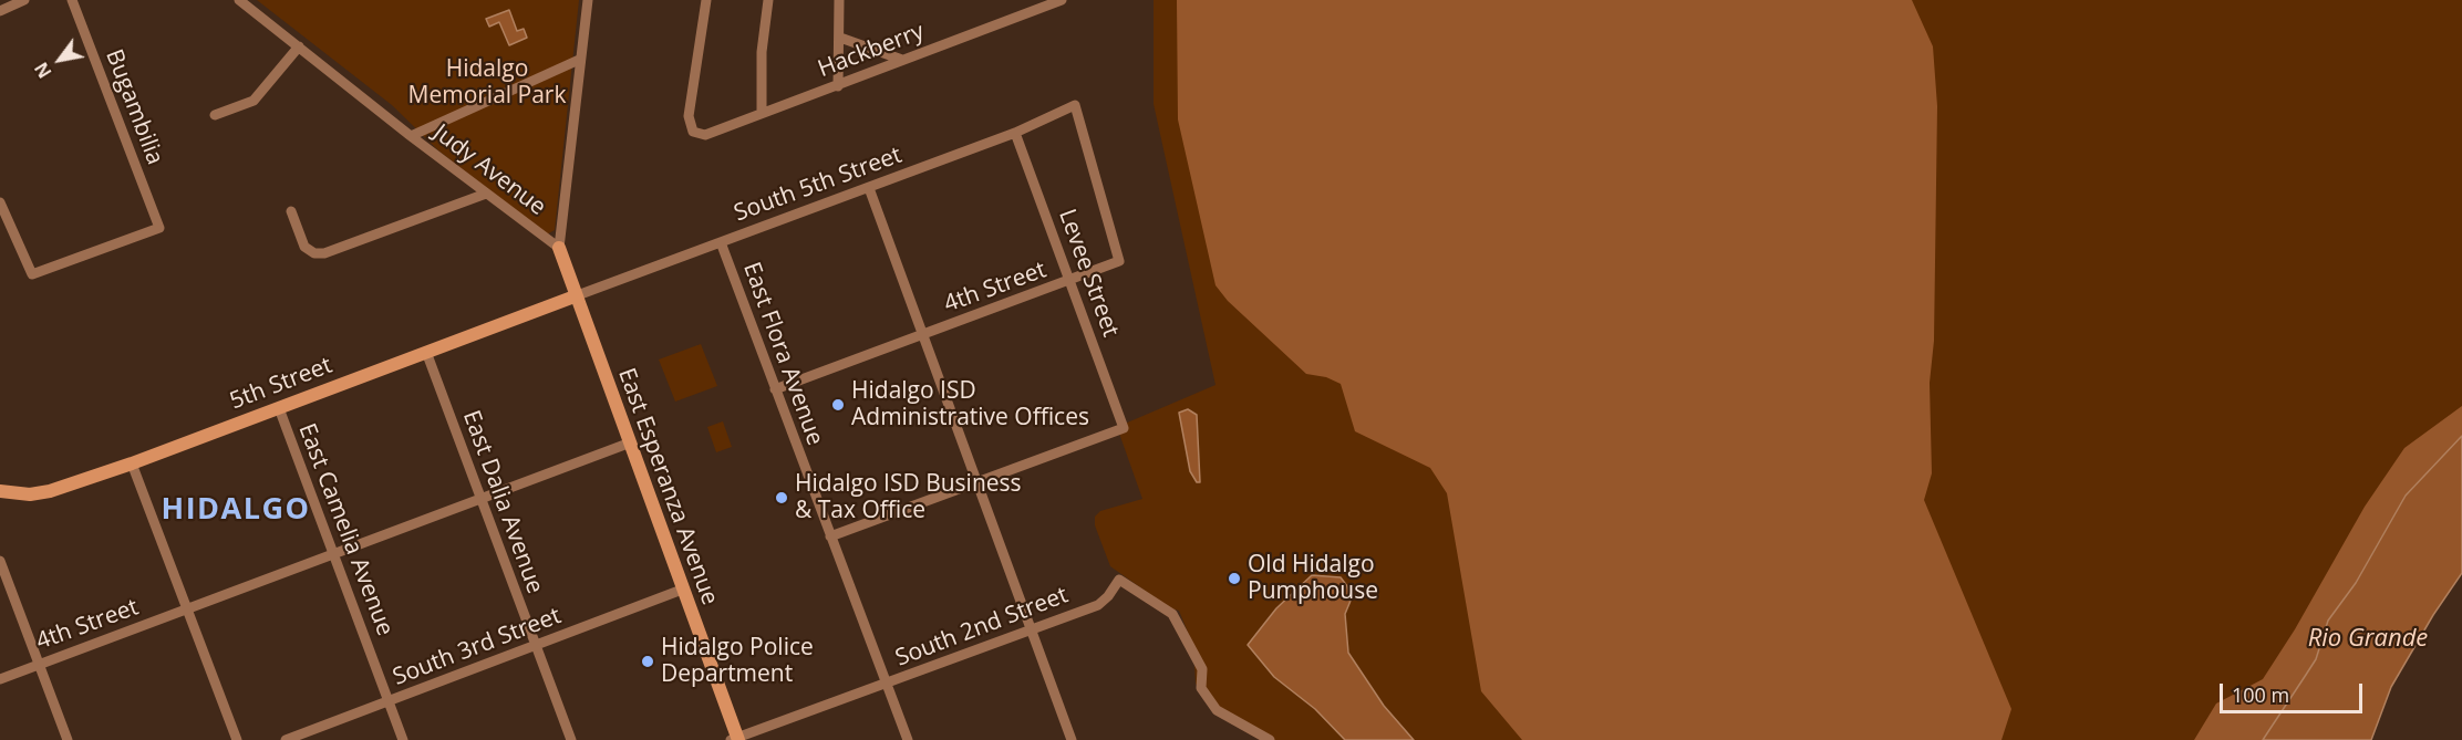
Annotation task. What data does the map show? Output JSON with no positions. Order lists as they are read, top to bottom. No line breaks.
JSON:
{"streets":{"street":["Hackberry","Bugambilia","Judy Avenue","South 5th Street","Levee Street","4th Street","East Flora Avenue","5th Street","East Esperanza Avenue","East Dalia Avenue","East Camelia Avenue","South 2nd Street","South 3rd Street"]},"crossings":[["Judy Avenue","East Esperanza Avenue"],["South 5th Street","Levee Street"],["South 5th Street","4th Street"],["South 5th Street","East Flora Avenue"],["South 5th Street","5th Street"],["South 5th Street","East Esperanza Avenue"],["Levee Street","4th Street"],["4th Street","East Flora Avenue"],["4th Street","East Dalia Avenue"],["4th Street","East Camelia Avenue"],["East Flora Avenue","South 2nd Street"],["5th Street","East Esperanza Avenue"],["5th Street","East Dalia Avenue"],["5th Street","East Camelia Avenue"],["East Esperanza Avenue","South 2nd Street"],["East Esperanza Avenue","South 3rd Street"],["East Dalia Avenue","South 3rd Street"],["East Camelia Avenue","South 3rd Street"]],"districts":["HIDALGO"],"water":["Rio Grande"],"parks":["Hidalgo Memorial Park"],"places":["Hidalgo ISD Administrative Offices","Hidalgo ISD Business & Tax Office","Old Hidalgo Pumphouse","Hidalgo Police Department"],"scale_bar":"100 m","north":"bottom left"}
